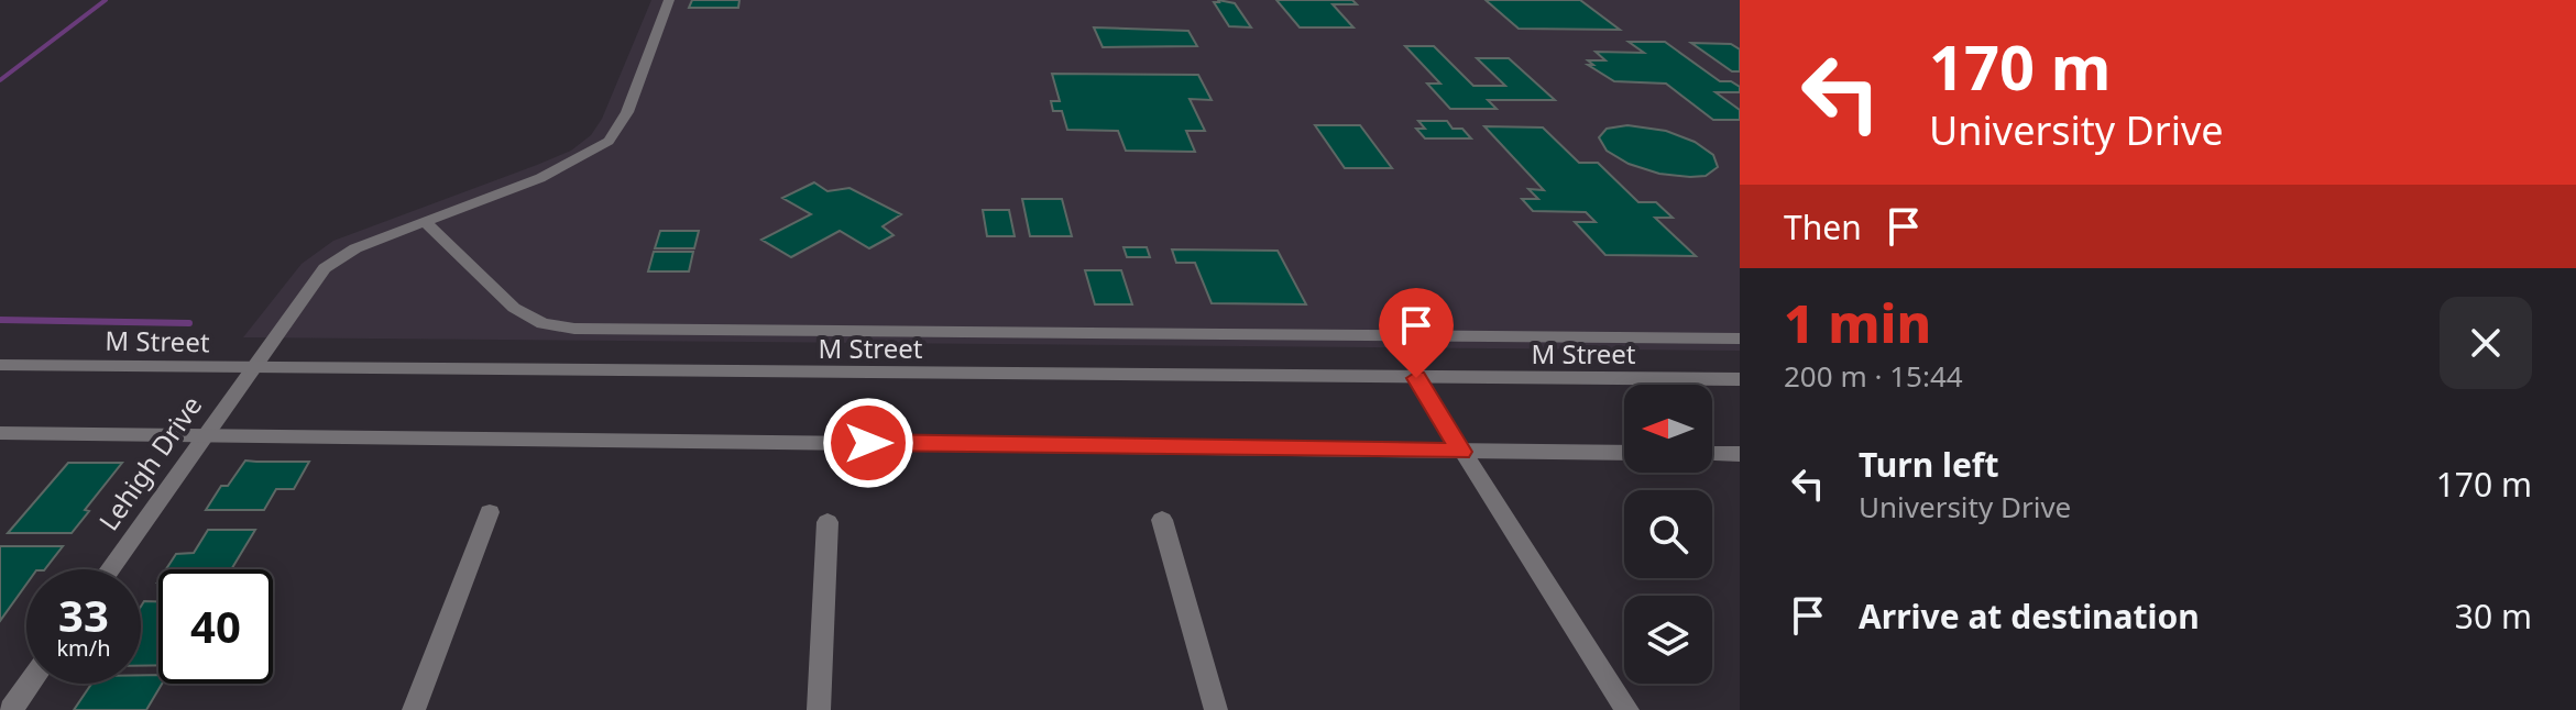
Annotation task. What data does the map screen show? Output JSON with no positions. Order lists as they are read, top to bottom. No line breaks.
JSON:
{"streets":{"street":["M Street","Lehigh Drive"]},"crossings":[["M Street","Lehigh Drive"]],"north":"left","page":{"turn":["170 m","University Drive"],"then":"Then","heading":["1 min","200 m · 15:44"],"list":[{"name":"Turn left","note":"University Drive","value":"170 m"},{"name":"Arrive at destination","value":"30 m"}],"speed":"33 km/h","limit":"40"}}
